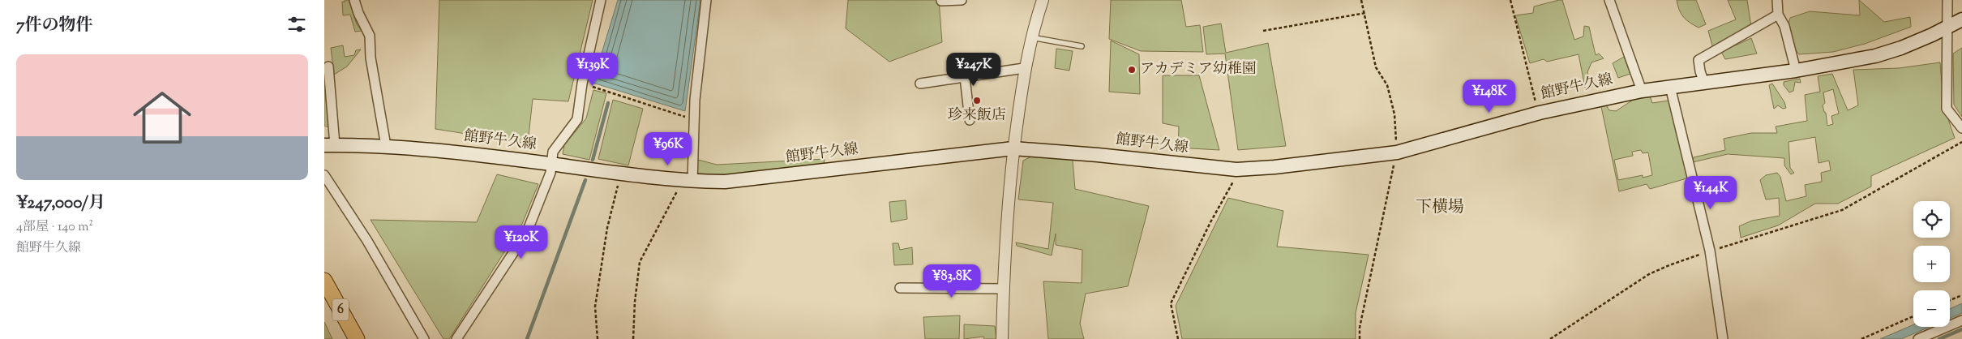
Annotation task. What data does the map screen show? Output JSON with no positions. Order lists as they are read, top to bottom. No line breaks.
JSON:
{"streets":{"highway":["6"],"main road":["館野牛久線"]},"districts":["下横場"],"places":["アカデミア幼稚園","珍来飯店"],"page":{"heading":"7件の物件","list":[{"name":"¥247,000/月","note":"4部屋 · 140 m² · 館野牛久線"}],"price":["¥139K","¥247K","¥148K","¥96K","¥144K","¥120K","¥83.8K"],"map_buttons":["+","−"]}}
